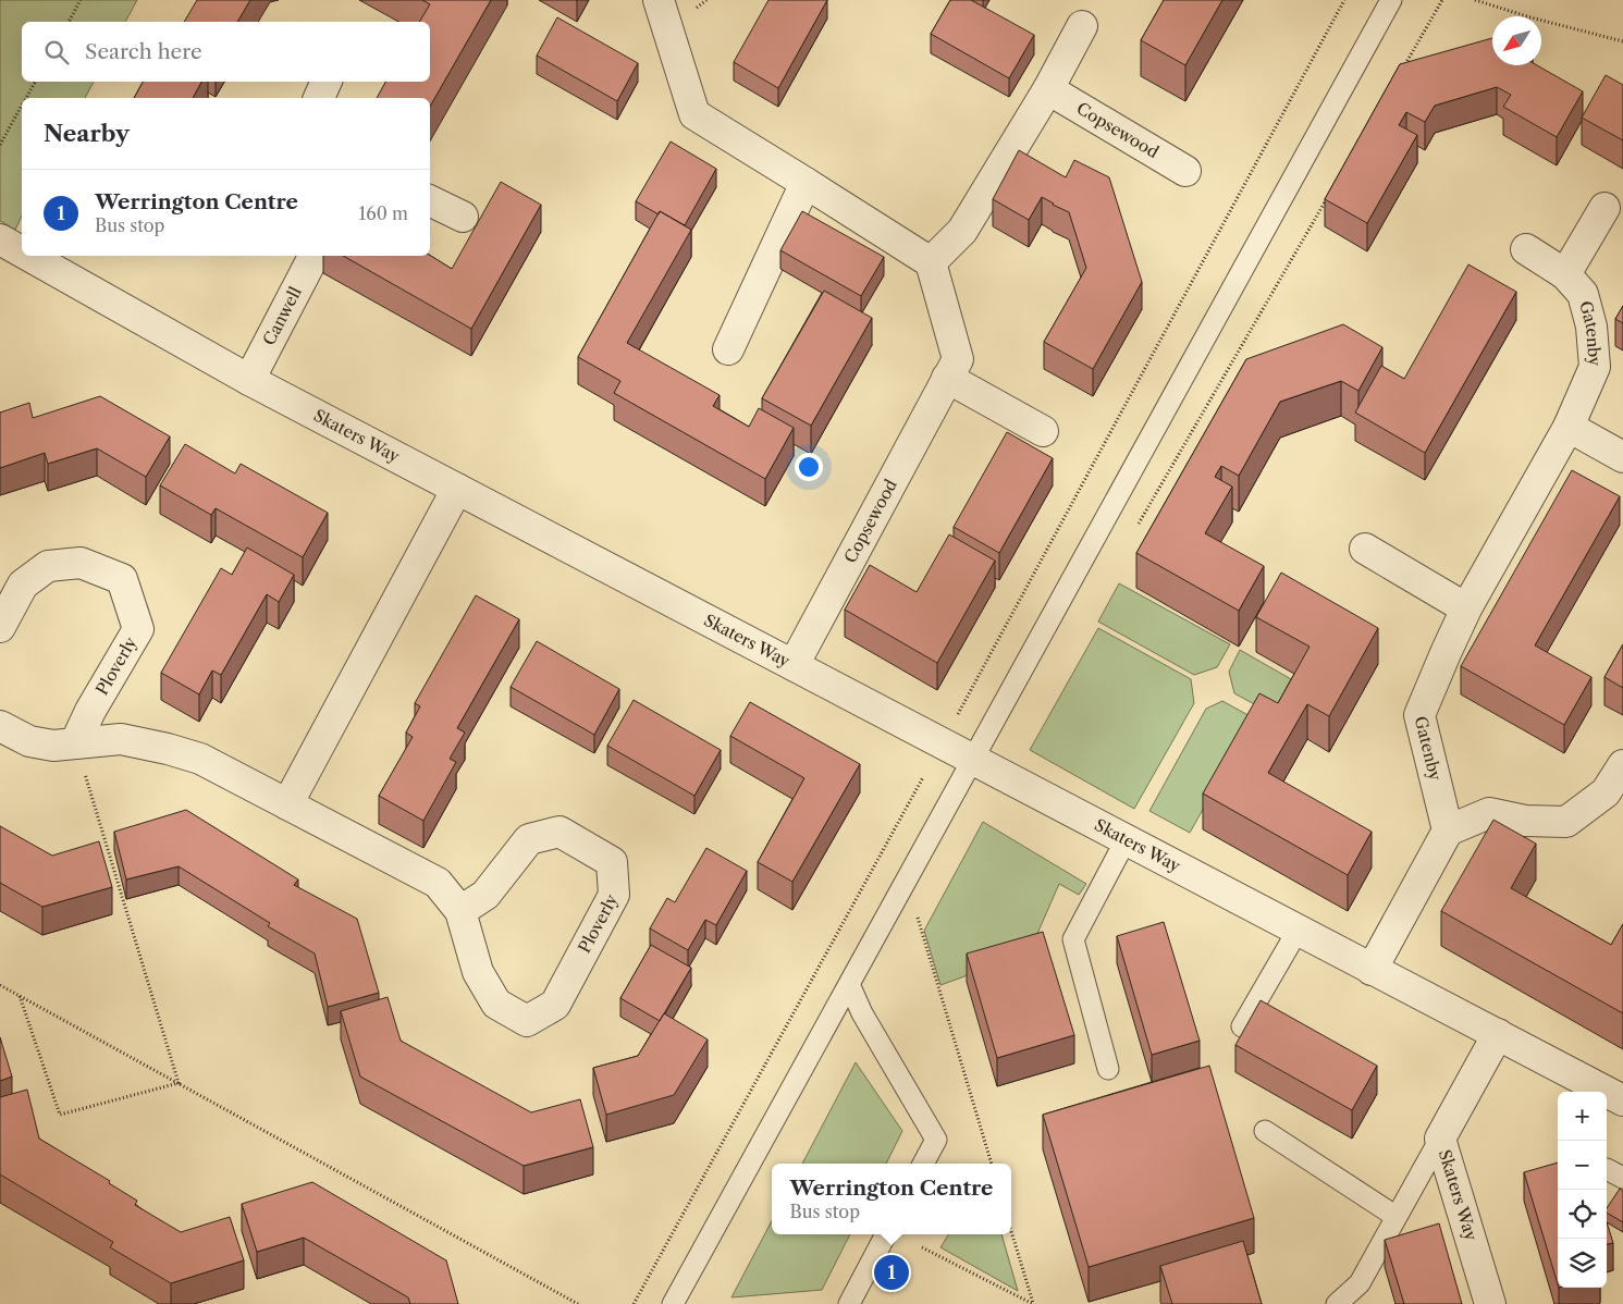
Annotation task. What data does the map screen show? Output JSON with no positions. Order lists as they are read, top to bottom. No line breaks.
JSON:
{"streets":{"street":["Copsewood","Canwell","Gatenby","Skaters Way","Ploverly"]},"crossings":[["Copsewood","Skaters Way"],["Canwell","Skaters Way"]],"north":"bottom left","page":{"search":"Search here","heading":"Nearby","list":[{"mark":"1","name":"Werrington Centre","note":"Bus stop","value":"160 m"}],"map_buttons":["+","−"],"popup":["Werrington Centre","Bus stop"],"pins":"1"}}
